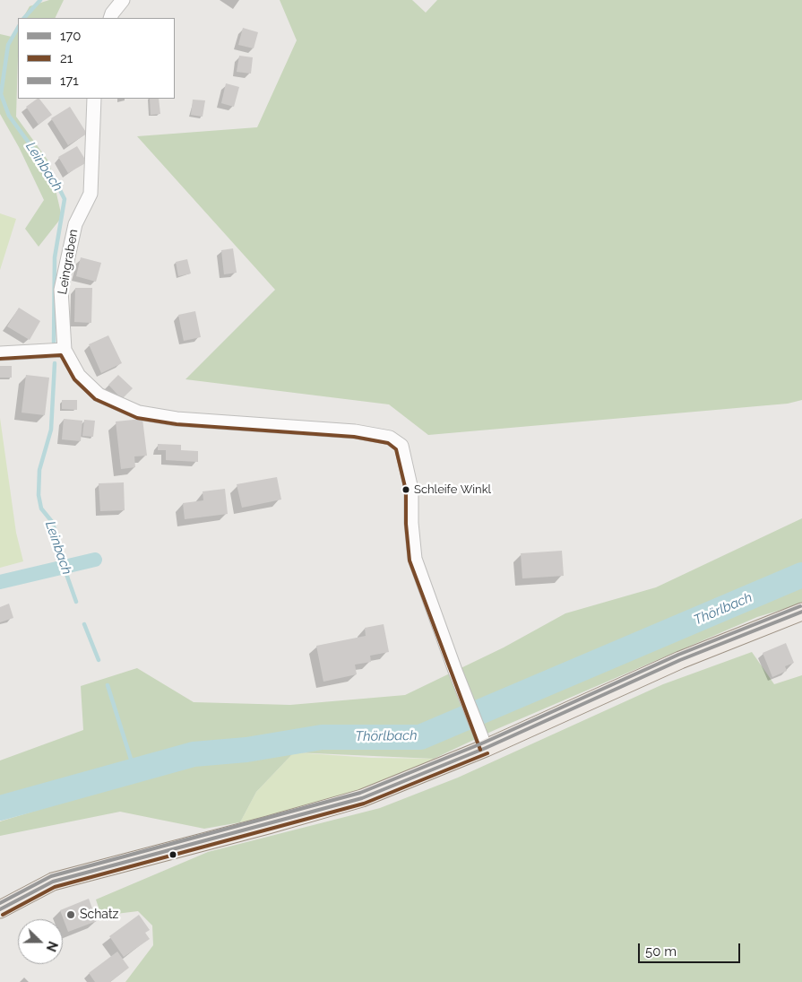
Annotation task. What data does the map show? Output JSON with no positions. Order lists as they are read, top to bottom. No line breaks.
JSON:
{"streets":{"street":["Leingraben"]},"water":["Leinbach","Thörlbach"],"places":["Schleife Winkl","Schatz"],"lines":["transit line 21","transit line 171","transit line 170"],"legend":["170","21","171"],"scale_bar":"50 m","north":"right"}
